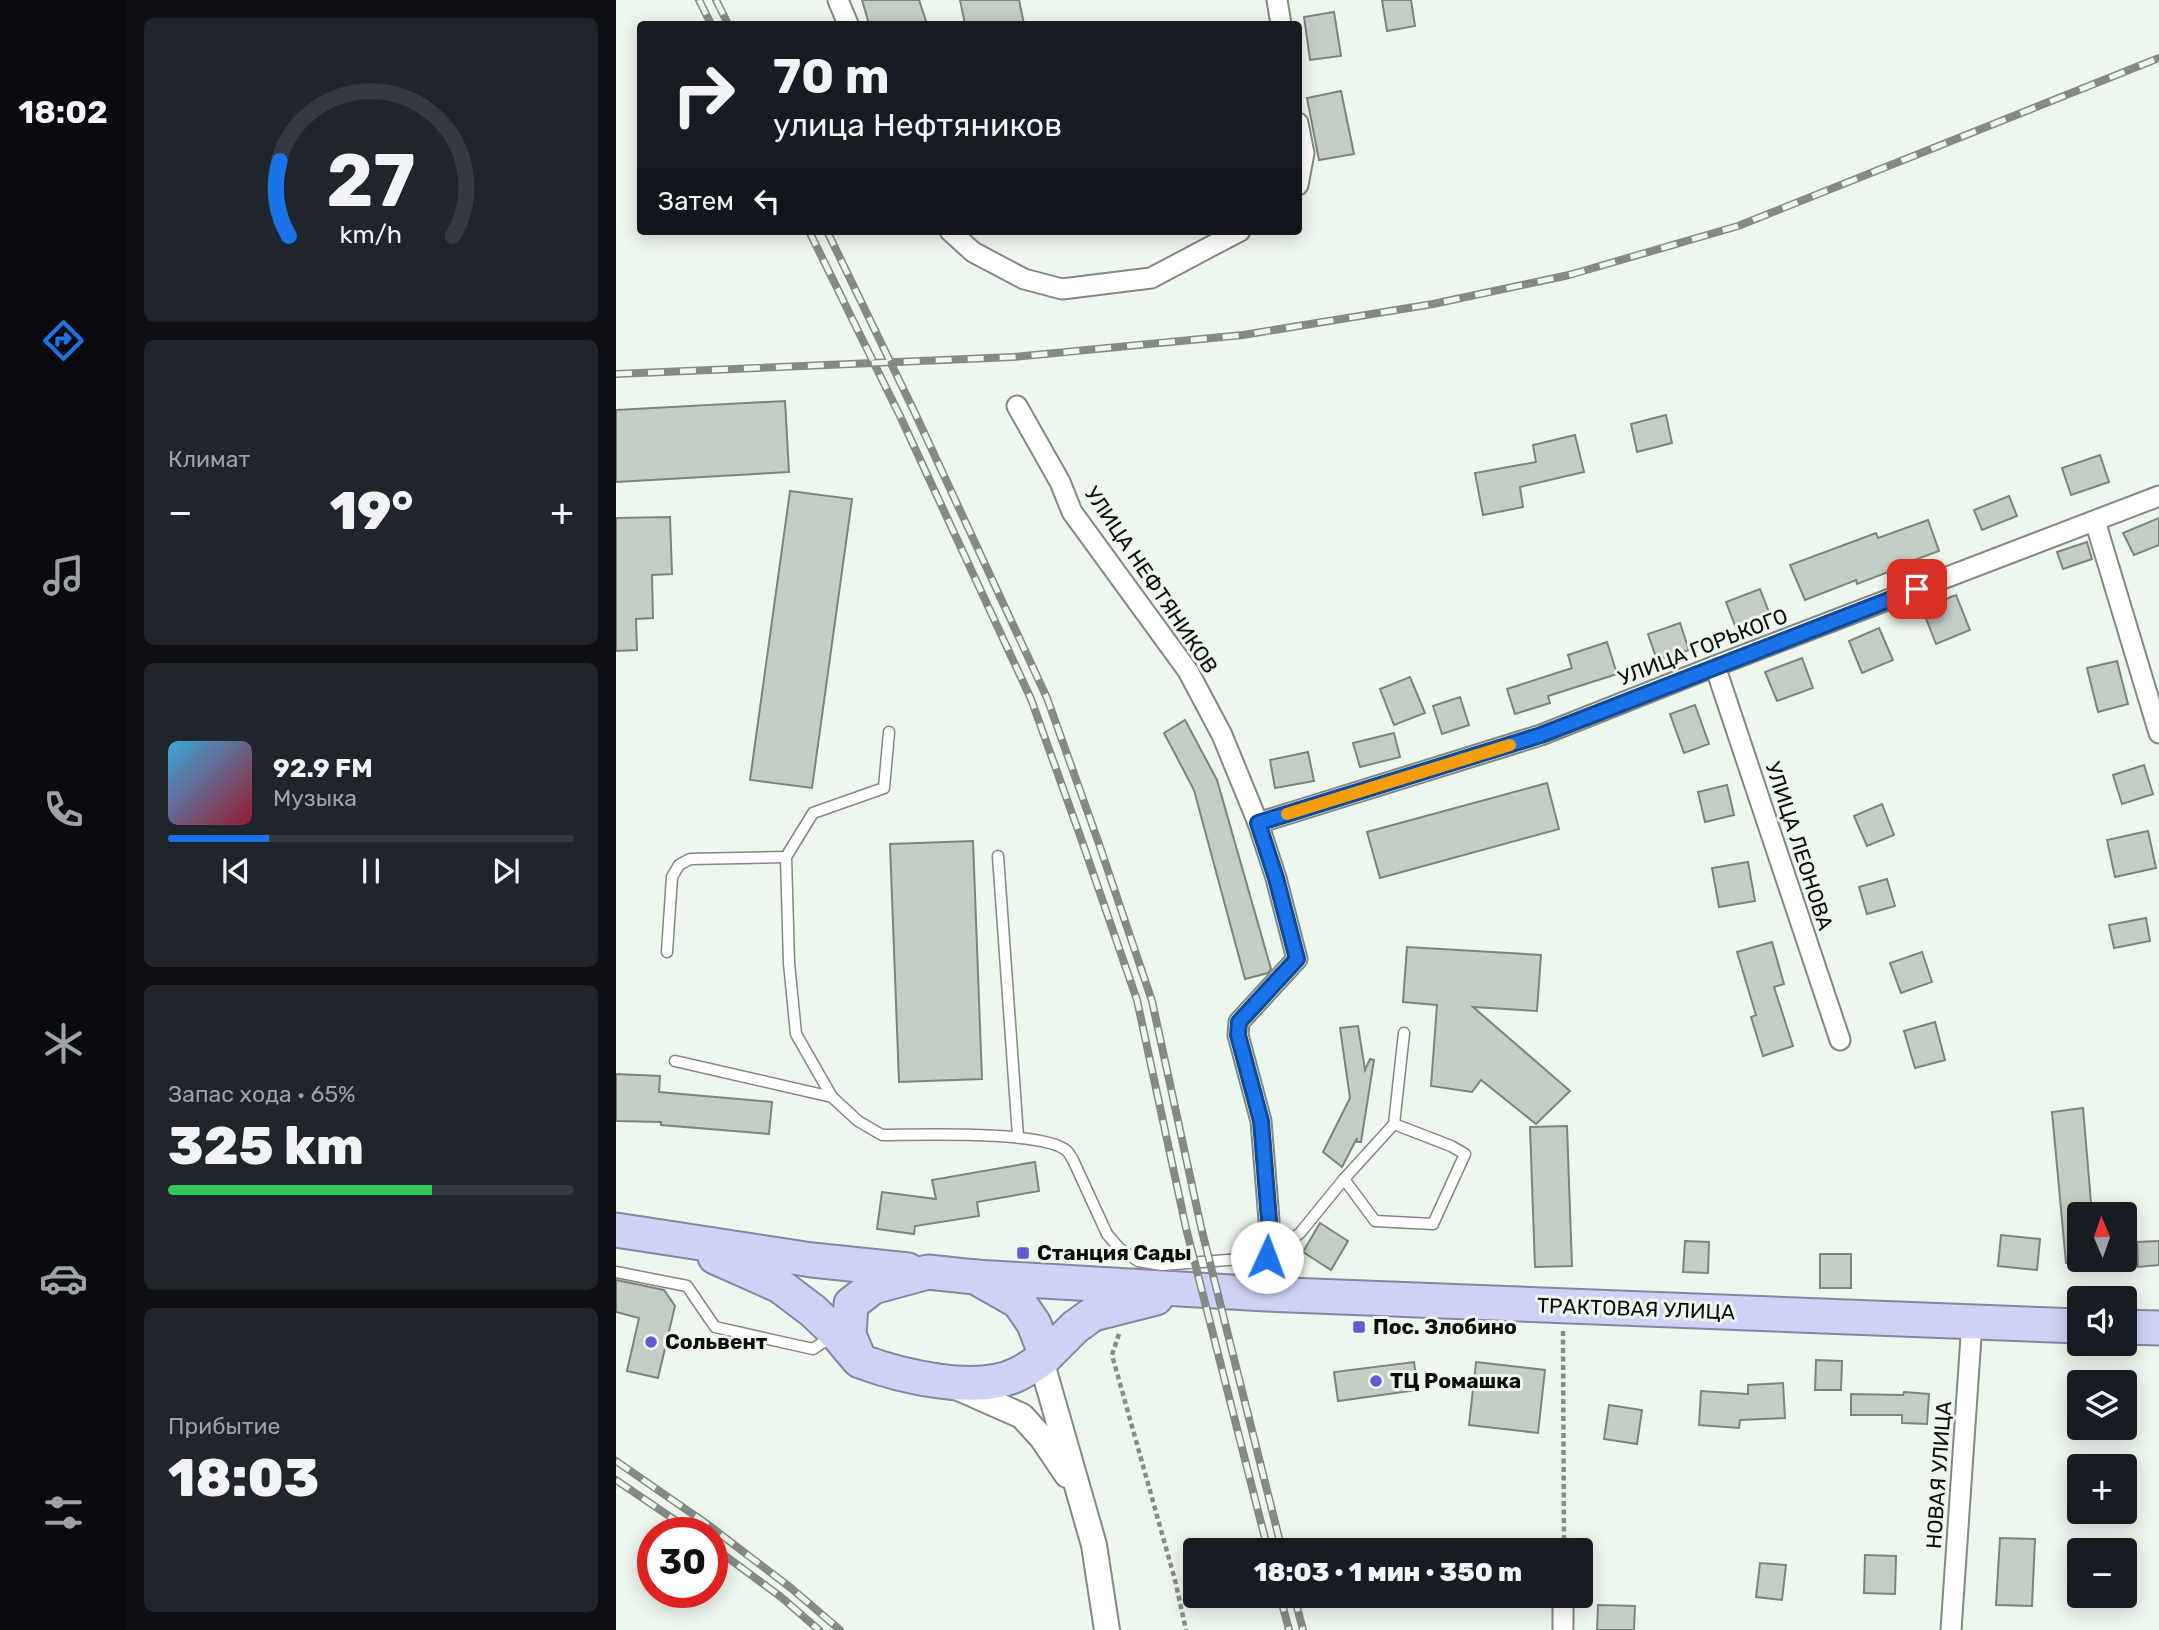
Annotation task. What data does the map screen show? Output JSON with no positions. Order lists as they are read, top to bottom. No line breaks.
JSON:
{"streets":{"highway":["ТРАКТОВАЯ УЛИЦА"],"street":["УЛИЦА НЕФТЯНИКОВ","УЛИЦА ГОРЬКОГО","УЛИЦА ЛЕОНОВА","НОВАЯ УЛИЦА"]},"crossings":[["УЛИЦА НЕФТЯНИКОВ","УЛИЦА ГОРЬКОГО"],["УЛИЦА НЕФТЯНИКОВ","ТРАКТОВАЯ УЛИЦА"],["УЛИЦА ГОРЬКОГО","УЛИЦА ЛЕОНОВА"],["ТРАКТОВАЯ УЛИЦА","НОВАЯ УЛИЦА"]],"places":{"transit":["Станция Сады","Пос. Злобино"],"other":["Сольвент","ТЦ Ромашка"]},"north":"top","page":{"tabs":"18:02","turn":["70 m","улица Нефтяников"],"then":"Затем","tile":["Климат",["Запас хода · 65%","325 km"],["Прибытие","18:03"]],"heat":["−","19°","+"],"song":["92.9 FM","Музыка"],"map_buttons":["+","−"],"limit":"30","trip":"18:03 · 1 мин · 350 m","gauge":["27","km/h"]}}
